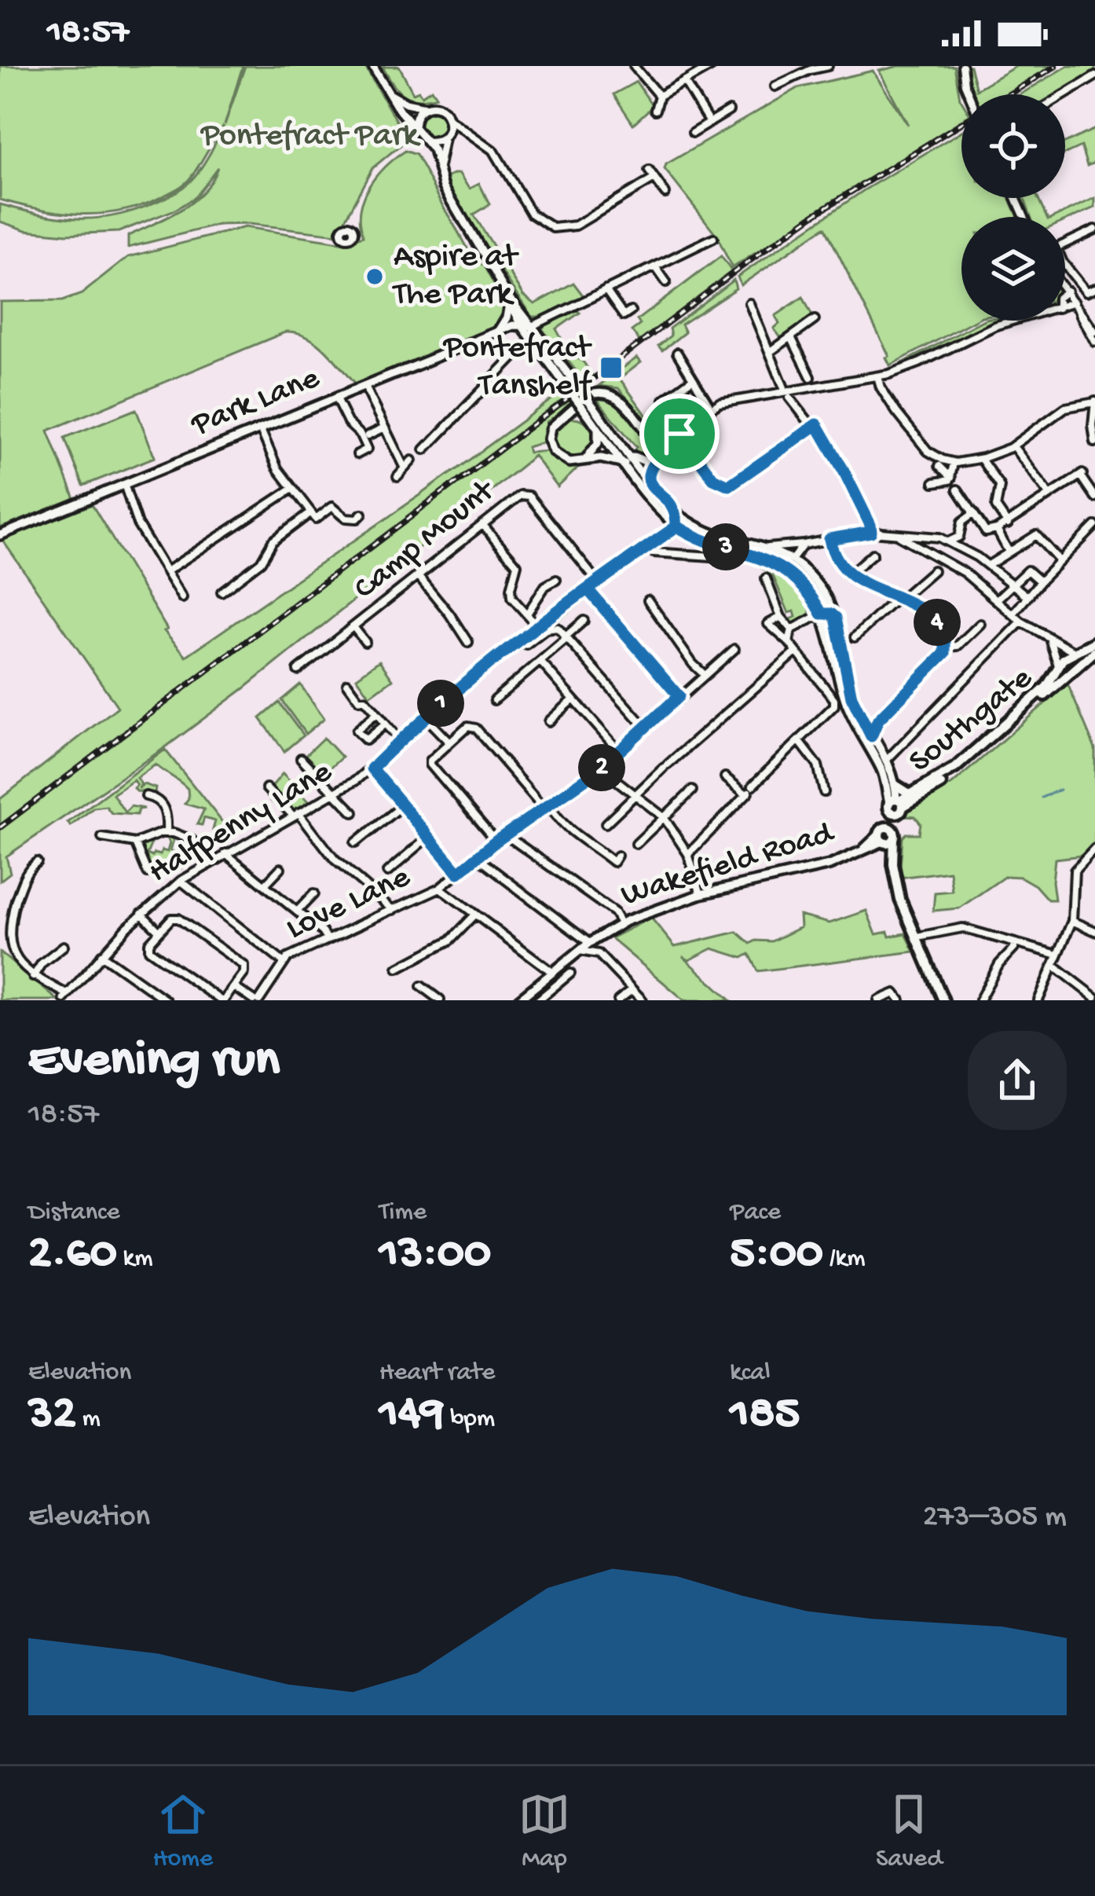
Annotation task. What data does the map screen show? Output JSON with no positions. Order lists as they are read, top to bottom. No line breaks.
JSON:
{"streets":{"highway":["Southgate"],"main road":["Park Lane","Wakefield Road"],"street":["Camp Mount","Halfpenny Lane","Love Lane"]},"crossings":[["Camp Mount","Halfpenny Lane"]],"parks":["Pontefract Park"],"places":{"other":["Aspire at The Park"],"transit":["Pontefract Tanshelf"]},"page":{"status":"18:57","pins":["3","4","1","2"],"heading":["Evening run","18:57"],"stats":[["Distance","2.60 km"],["Time","13:00"],["Pace","5:00 /km"],["Elevation","32 m"],["Heart rate","149 bpm"],["kcal","185"]],"chart":["Elevation","273–305 m"],"tabs":["Home","Map","Saved"]}}
